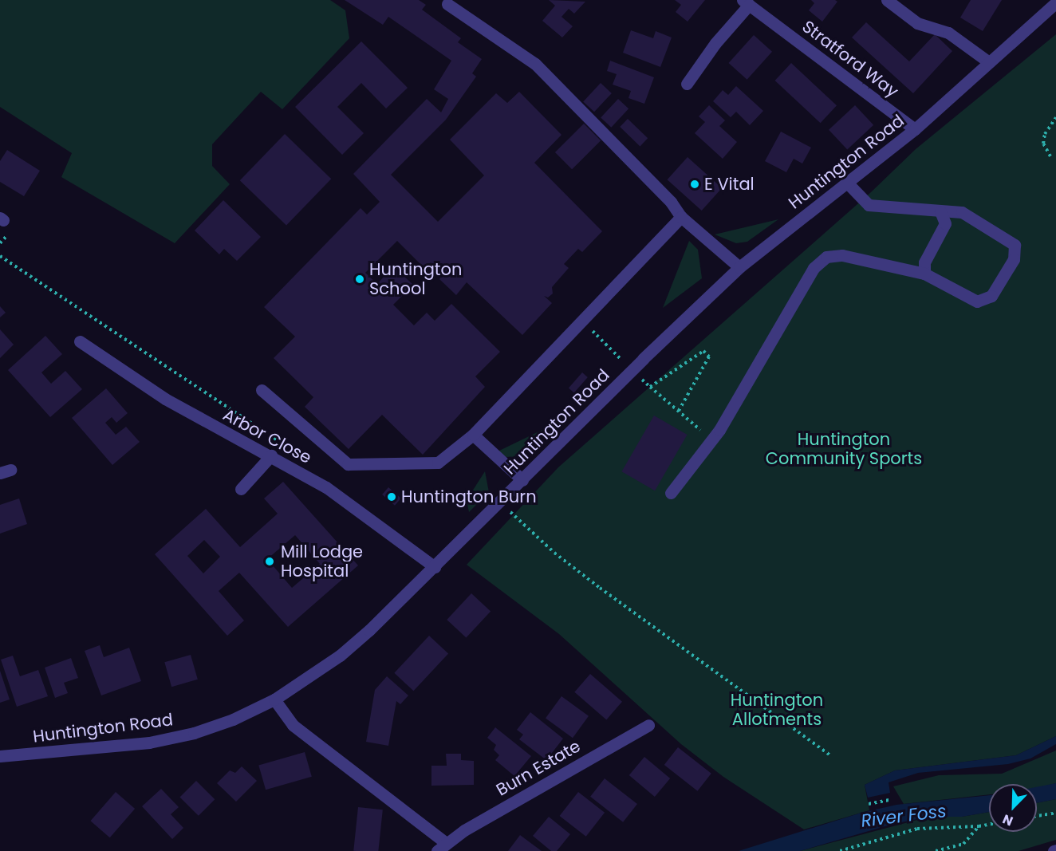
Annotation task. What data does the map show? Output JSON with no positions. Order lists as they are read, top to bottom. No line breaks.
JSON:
{"streets":{"street":["Stratford Way","Huntington Road","Arbor Close","Burn Estate"]},"crossings":[["Stratford Way","Huntington Road"],["Huntington Road","Arbor Close"],["Huntington Road","Burn Estate"]],"water":["River Foss"],"parks":["Huntington Community Sports","Huntington Allotments"],"places":["E Vital","Huntington School","Huntington Burn","Mill Lodge Hospital"],"north":"bottom left"}
